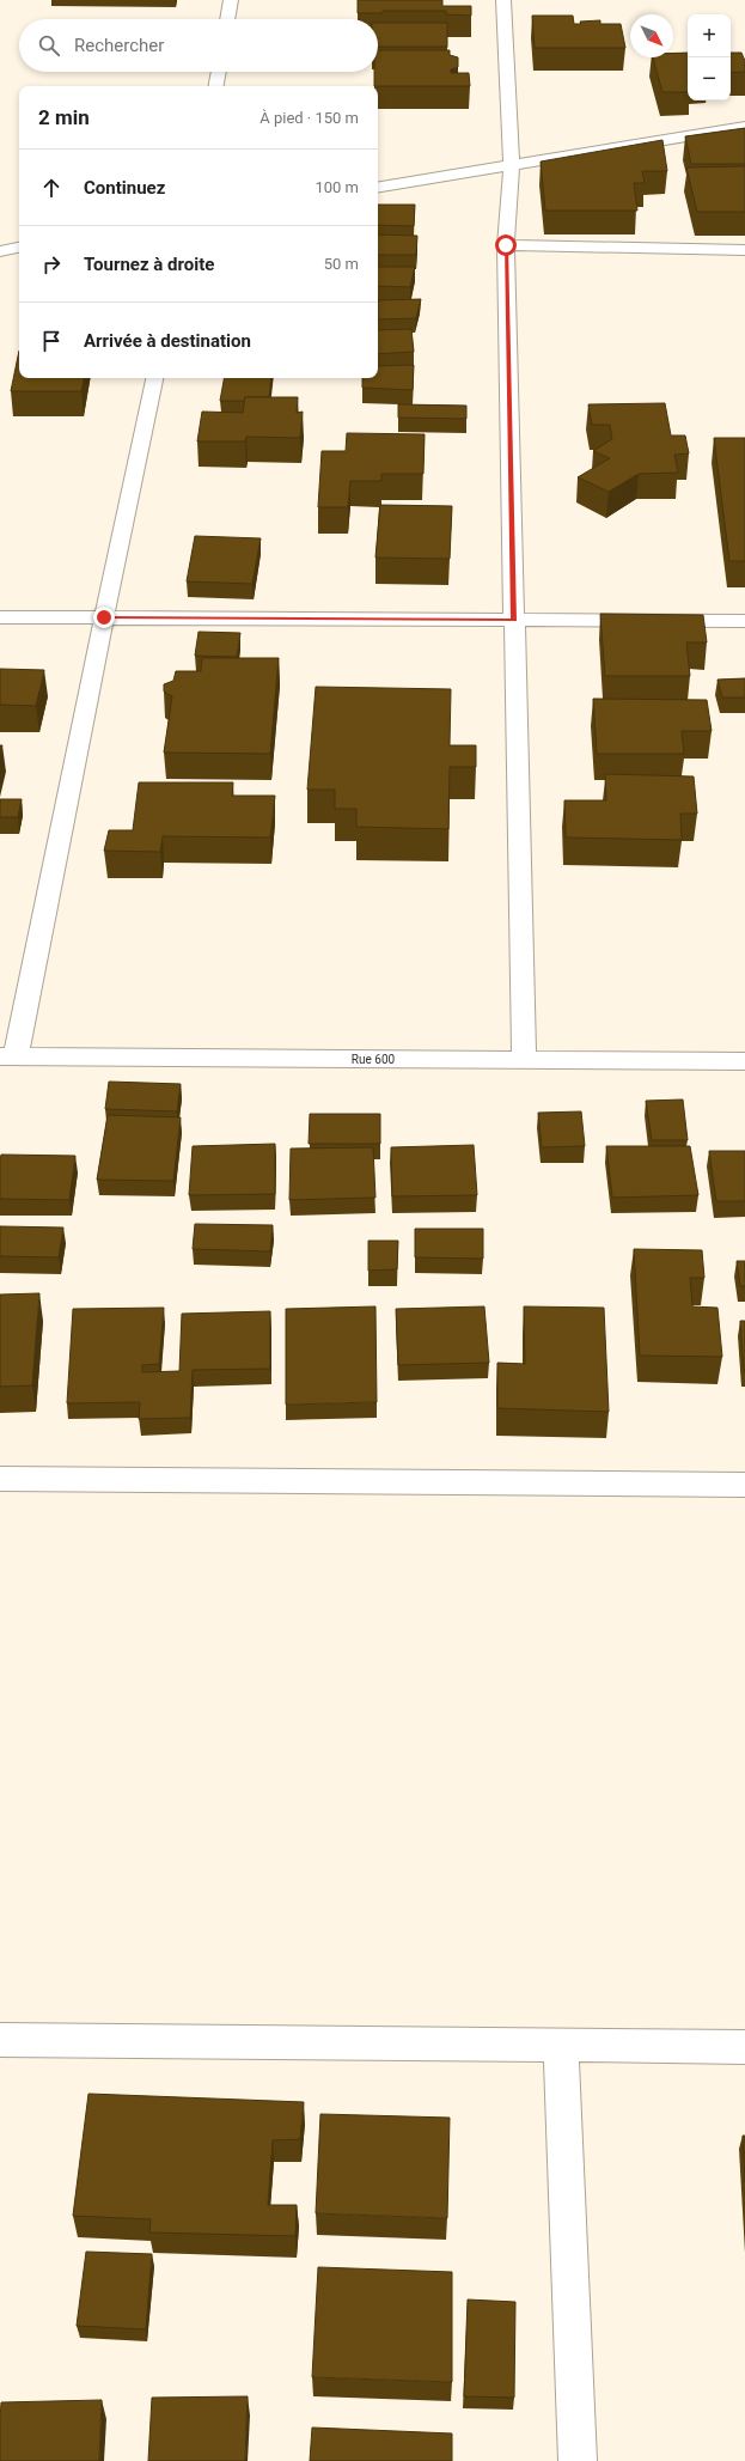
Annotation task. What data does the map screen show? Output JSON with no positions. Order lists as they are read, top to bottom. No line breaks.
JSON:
{"streets":{"street":["Rue 600"]},"north":"bottom right","page":{"map_buttons":["+","−"],"search":"Rechercher","heading":["2 min","À pied · 150 m"],"list":[["Continuez","100 m"],["Tournez à droite","50 m"],"Arrivée à destination"]}}
